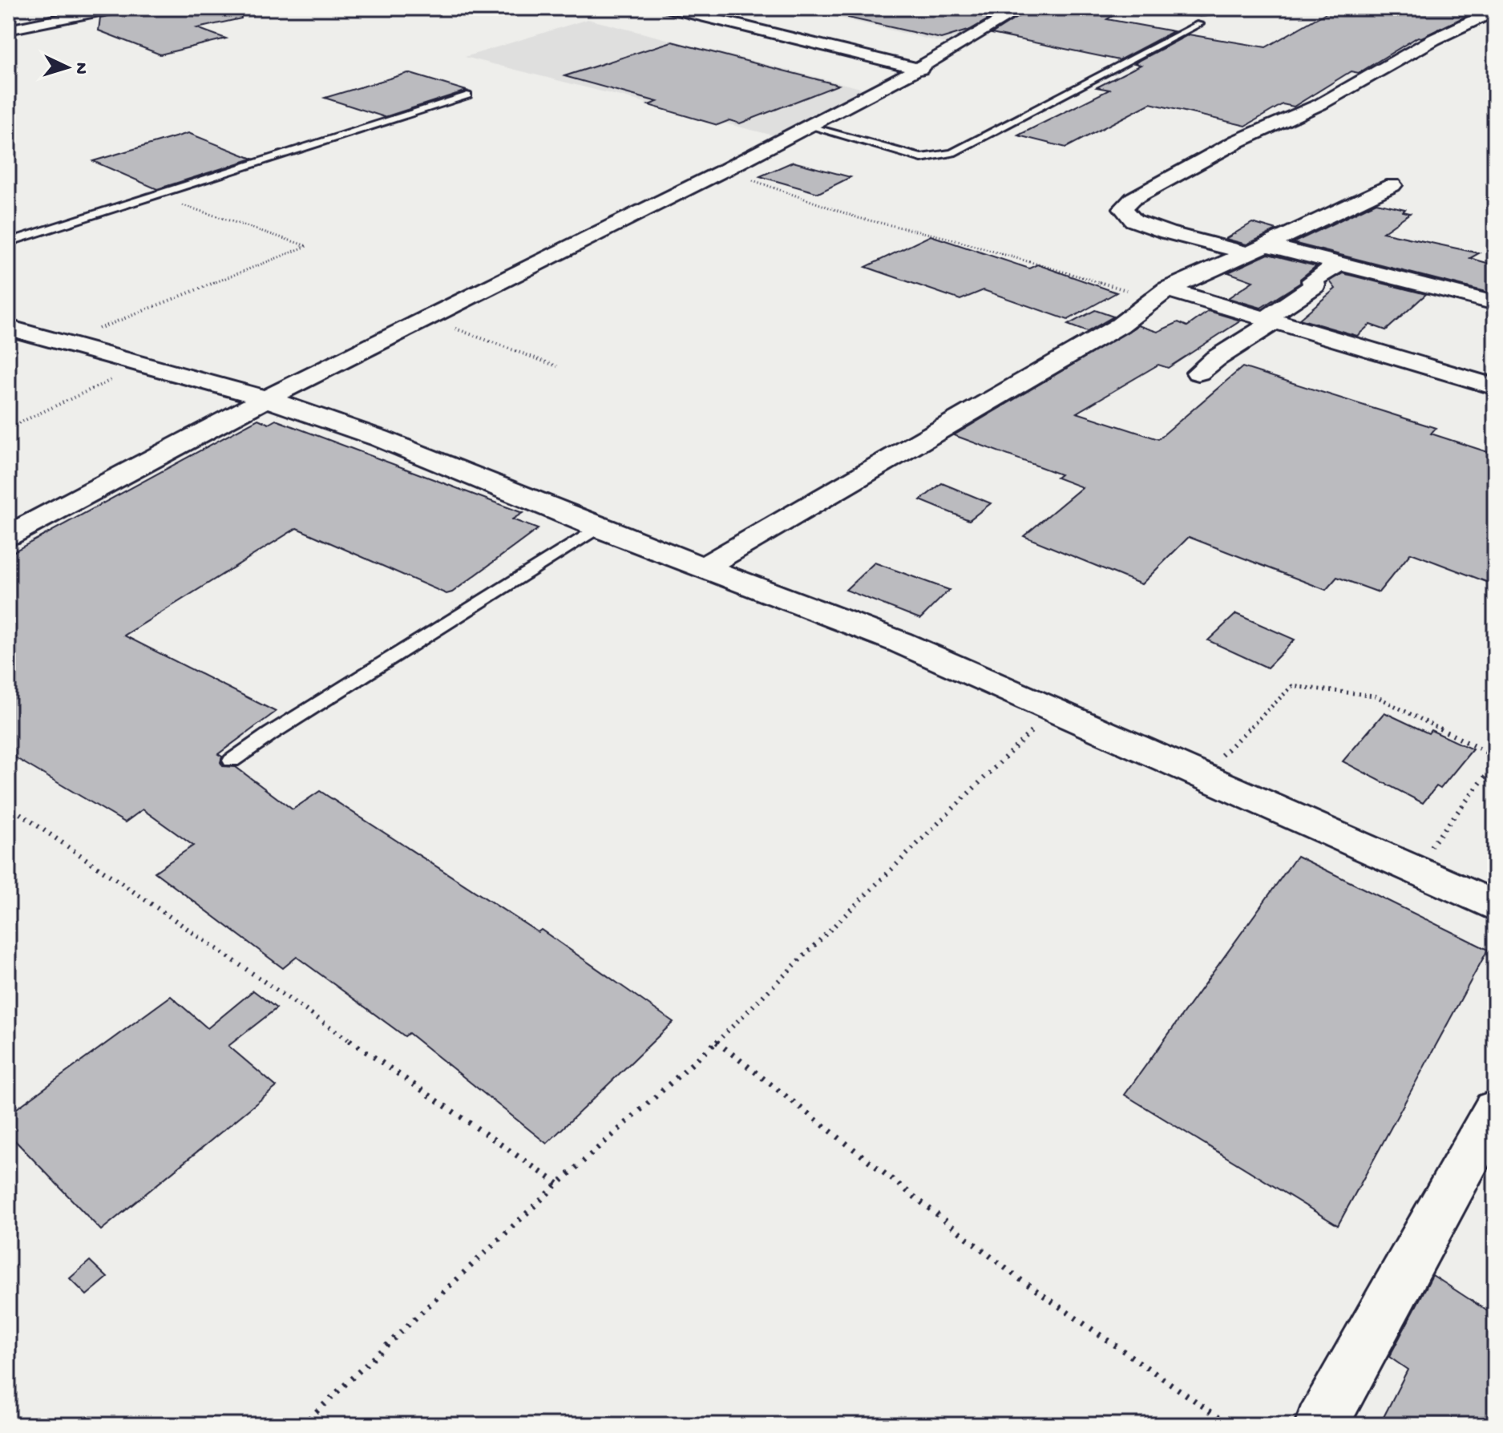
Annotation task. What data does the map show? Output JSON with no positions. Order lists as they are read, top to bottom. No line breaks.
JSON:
{"north":"right"}
